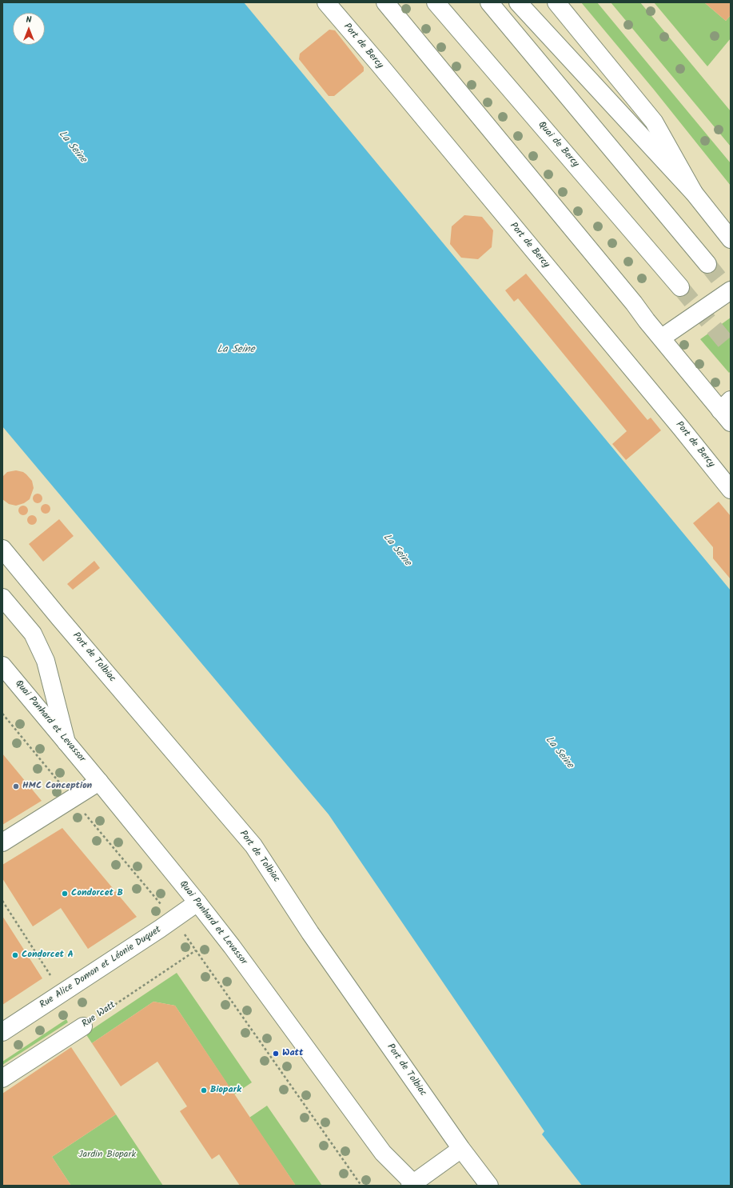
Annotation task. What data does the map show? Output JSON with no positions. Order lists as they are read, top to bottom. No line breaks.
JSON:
{"streets":{"main road":["Port de Bercy","Quai de Bercy","Port de Tolbiac","Quai Panhard et Levassor","Rue Alice Domon et Léonie Duquet","Rue Watt"]},"crossings":[["Quai Panhard et Levassor","Rue Alice Domon et Léonie Duquet"]],"water":["La Seine"],"parks":["Jardin Biopark"],"places":["HMC Conception","Condorcet B","Condorcet A","Watt","Biopark"],"north":"top"}
